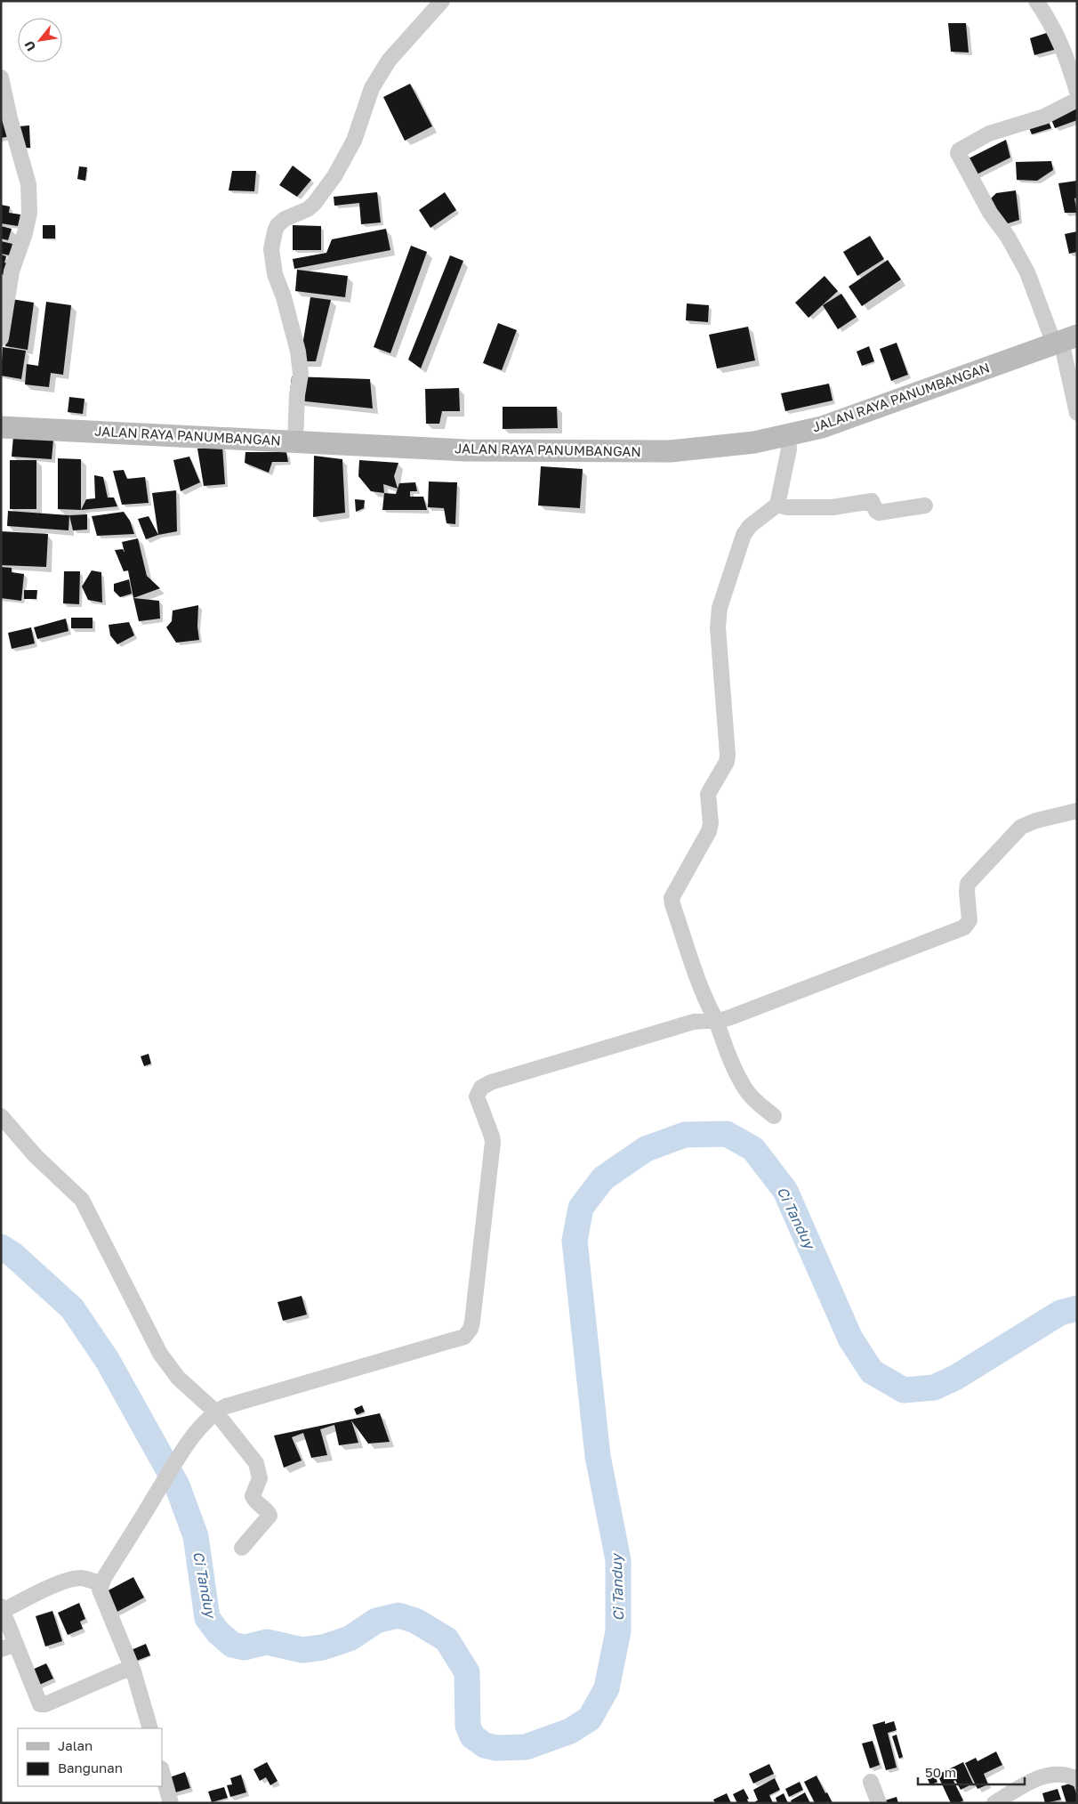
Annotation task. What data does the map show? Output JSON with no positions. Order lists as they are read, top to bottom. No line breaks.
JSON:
{"streets":{"main road":["JALAN RAYA PANUMBANGAN"]},"water":["Ci Tanduy"],"legend":["Jalan","Bangunan"],"scale_bar":"50 m","north":"bottom left"}
